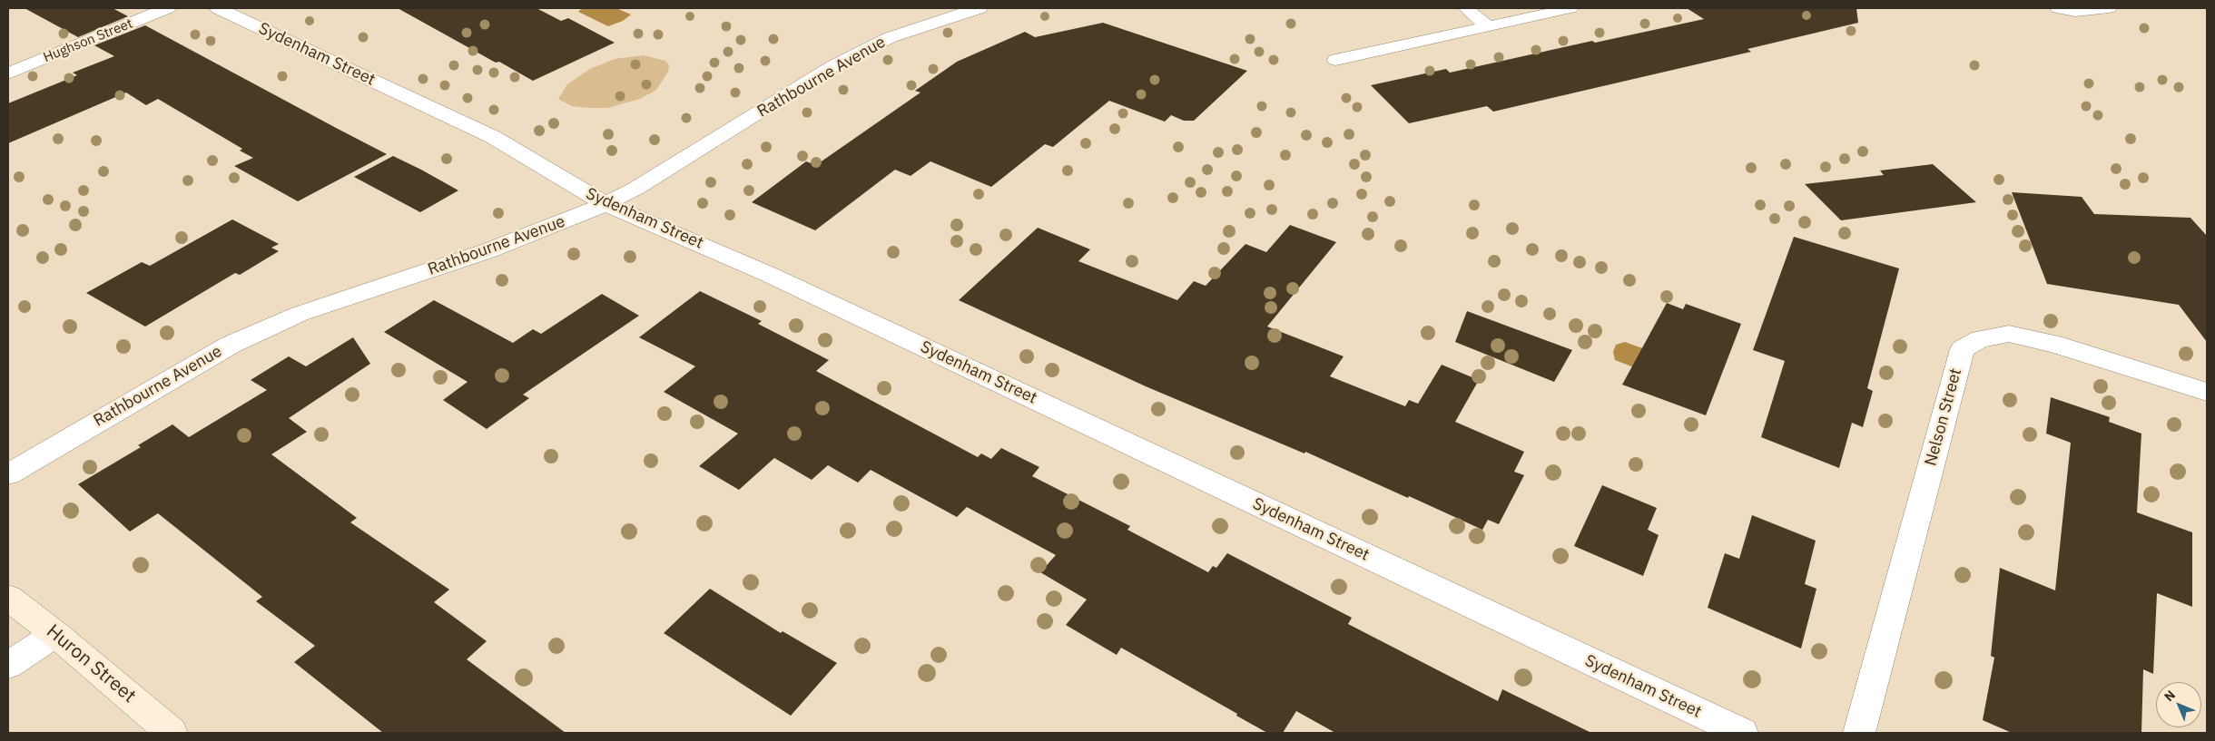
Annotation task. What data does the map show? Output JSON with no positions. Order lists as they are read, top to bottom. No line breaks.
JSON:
{"streets":{"main road":["Huron Street"],"street":["Hughson Street","Sydenham Street","Rathbourne Avenue","Nelson Street"]},"crossings":[["Sydenham Street","Rathbourne Avenue"]],"north":"top left"}
